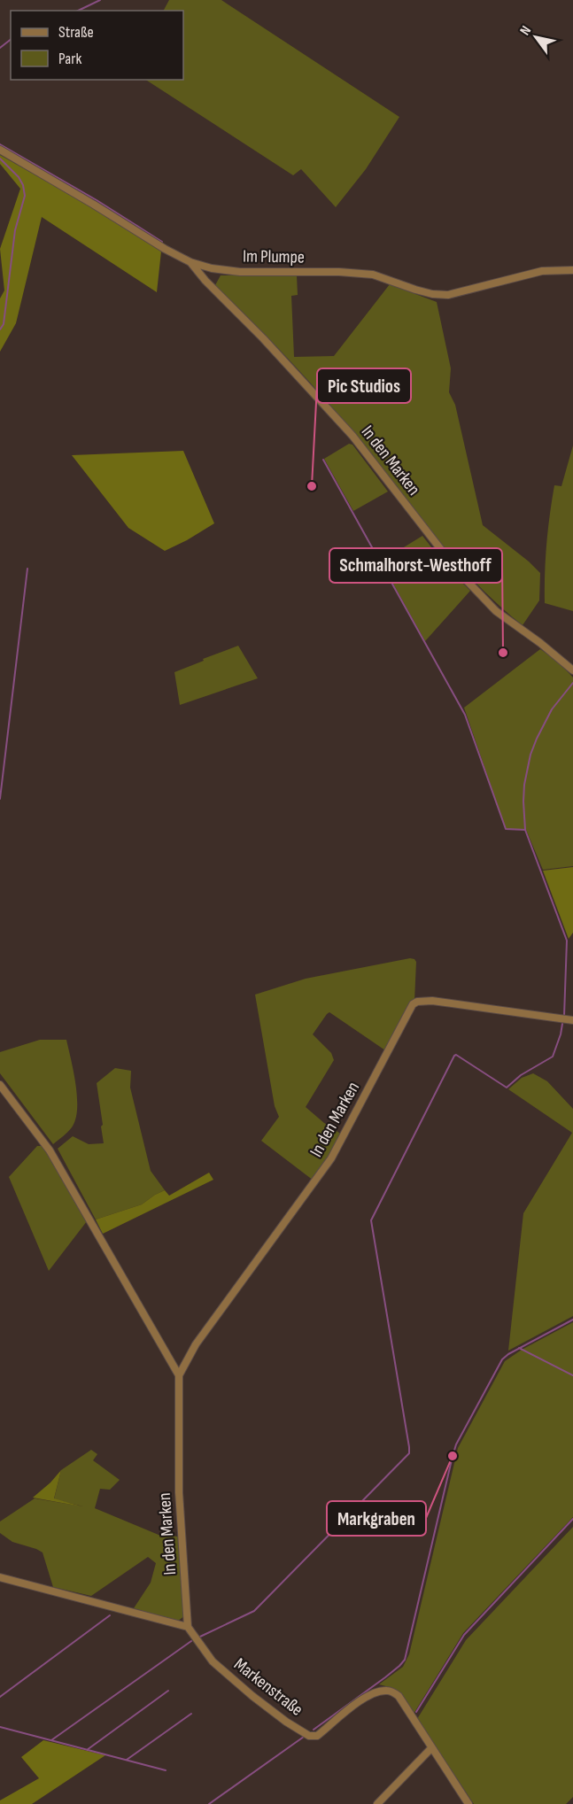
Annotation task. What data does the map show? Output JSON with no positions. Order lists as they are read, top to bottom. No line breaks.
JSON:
{"streets":{"street":["Im Plumpe","In den Marken","Markenstraße"]},"crossings":[["Im Plumpe","In den Marken"],["In den Marken","Markenstraße"]],"places":["Pic Studios","Schmalhorst-Westhoff","Markgraben"],"legend":["Straße","Park"],"north":"top left"}
